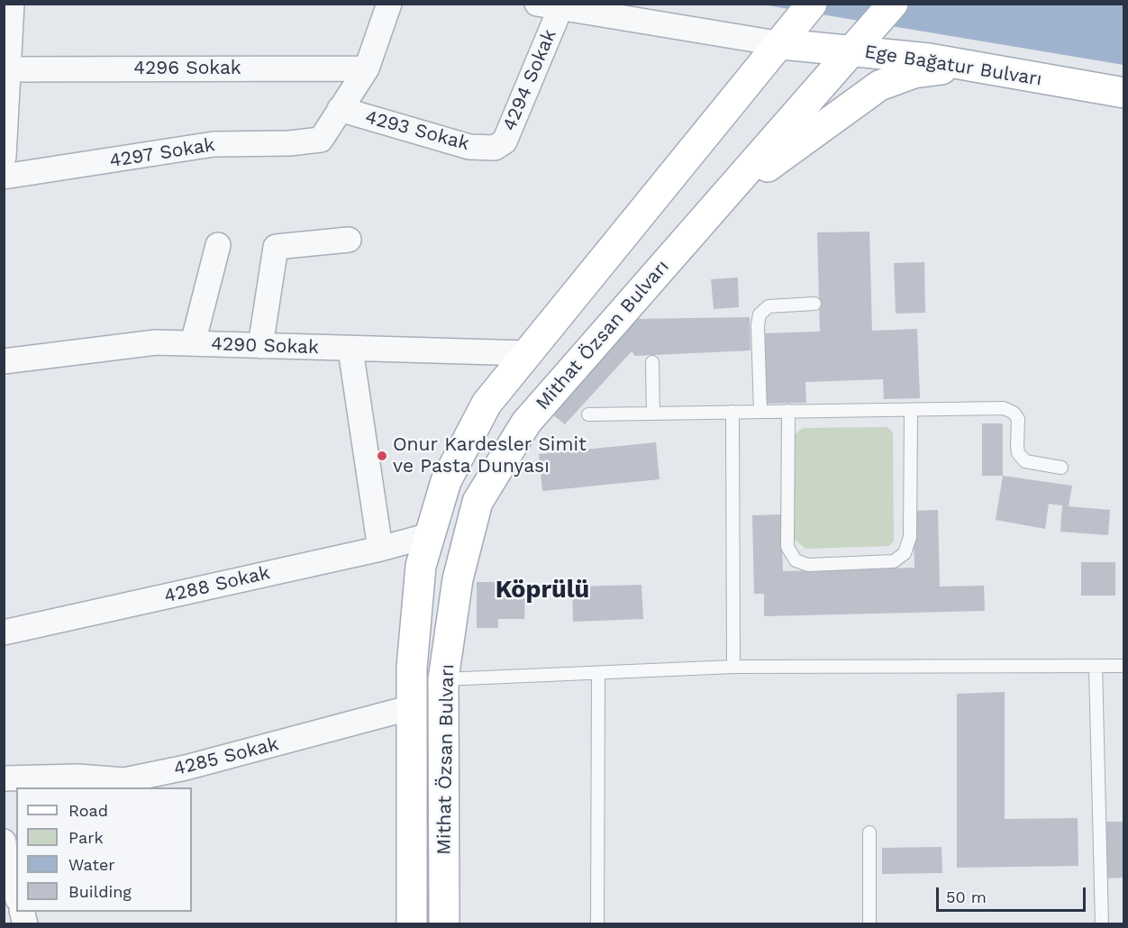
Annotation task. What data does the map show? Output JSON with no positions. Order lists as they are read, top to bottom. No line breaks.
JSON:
{"streets":{"main road":["Ege Bağatur Bulvarı","Mithat Özsan Bulvarı"],"street":["4296 Sokak","4294 Sokak","4293 Sokak","4297 Sokak","4290 Sokak","4288 Sokak","4285 Sokak"]},"crossings":[["Ege Bağatur Bulvarı","Mithat Özsan Bulvarı"],["4294 Sokak","4293 Sokak"],["4293 Sokak","4297 Sokak"],["Mithat Özsan Bulvarı","4290 Sokak"],["Mithat Özsan Bulvarı","4288 Sokak"],["Mithat Özsan Bulvarı","4285 Sokak"]],"districts":["Köprülü"],"places":["Onur Kardesler Simit ve Pasta Dunyası"],"legend":["Road","Park","Water","Building"],"scale_bar":"50 m"}
